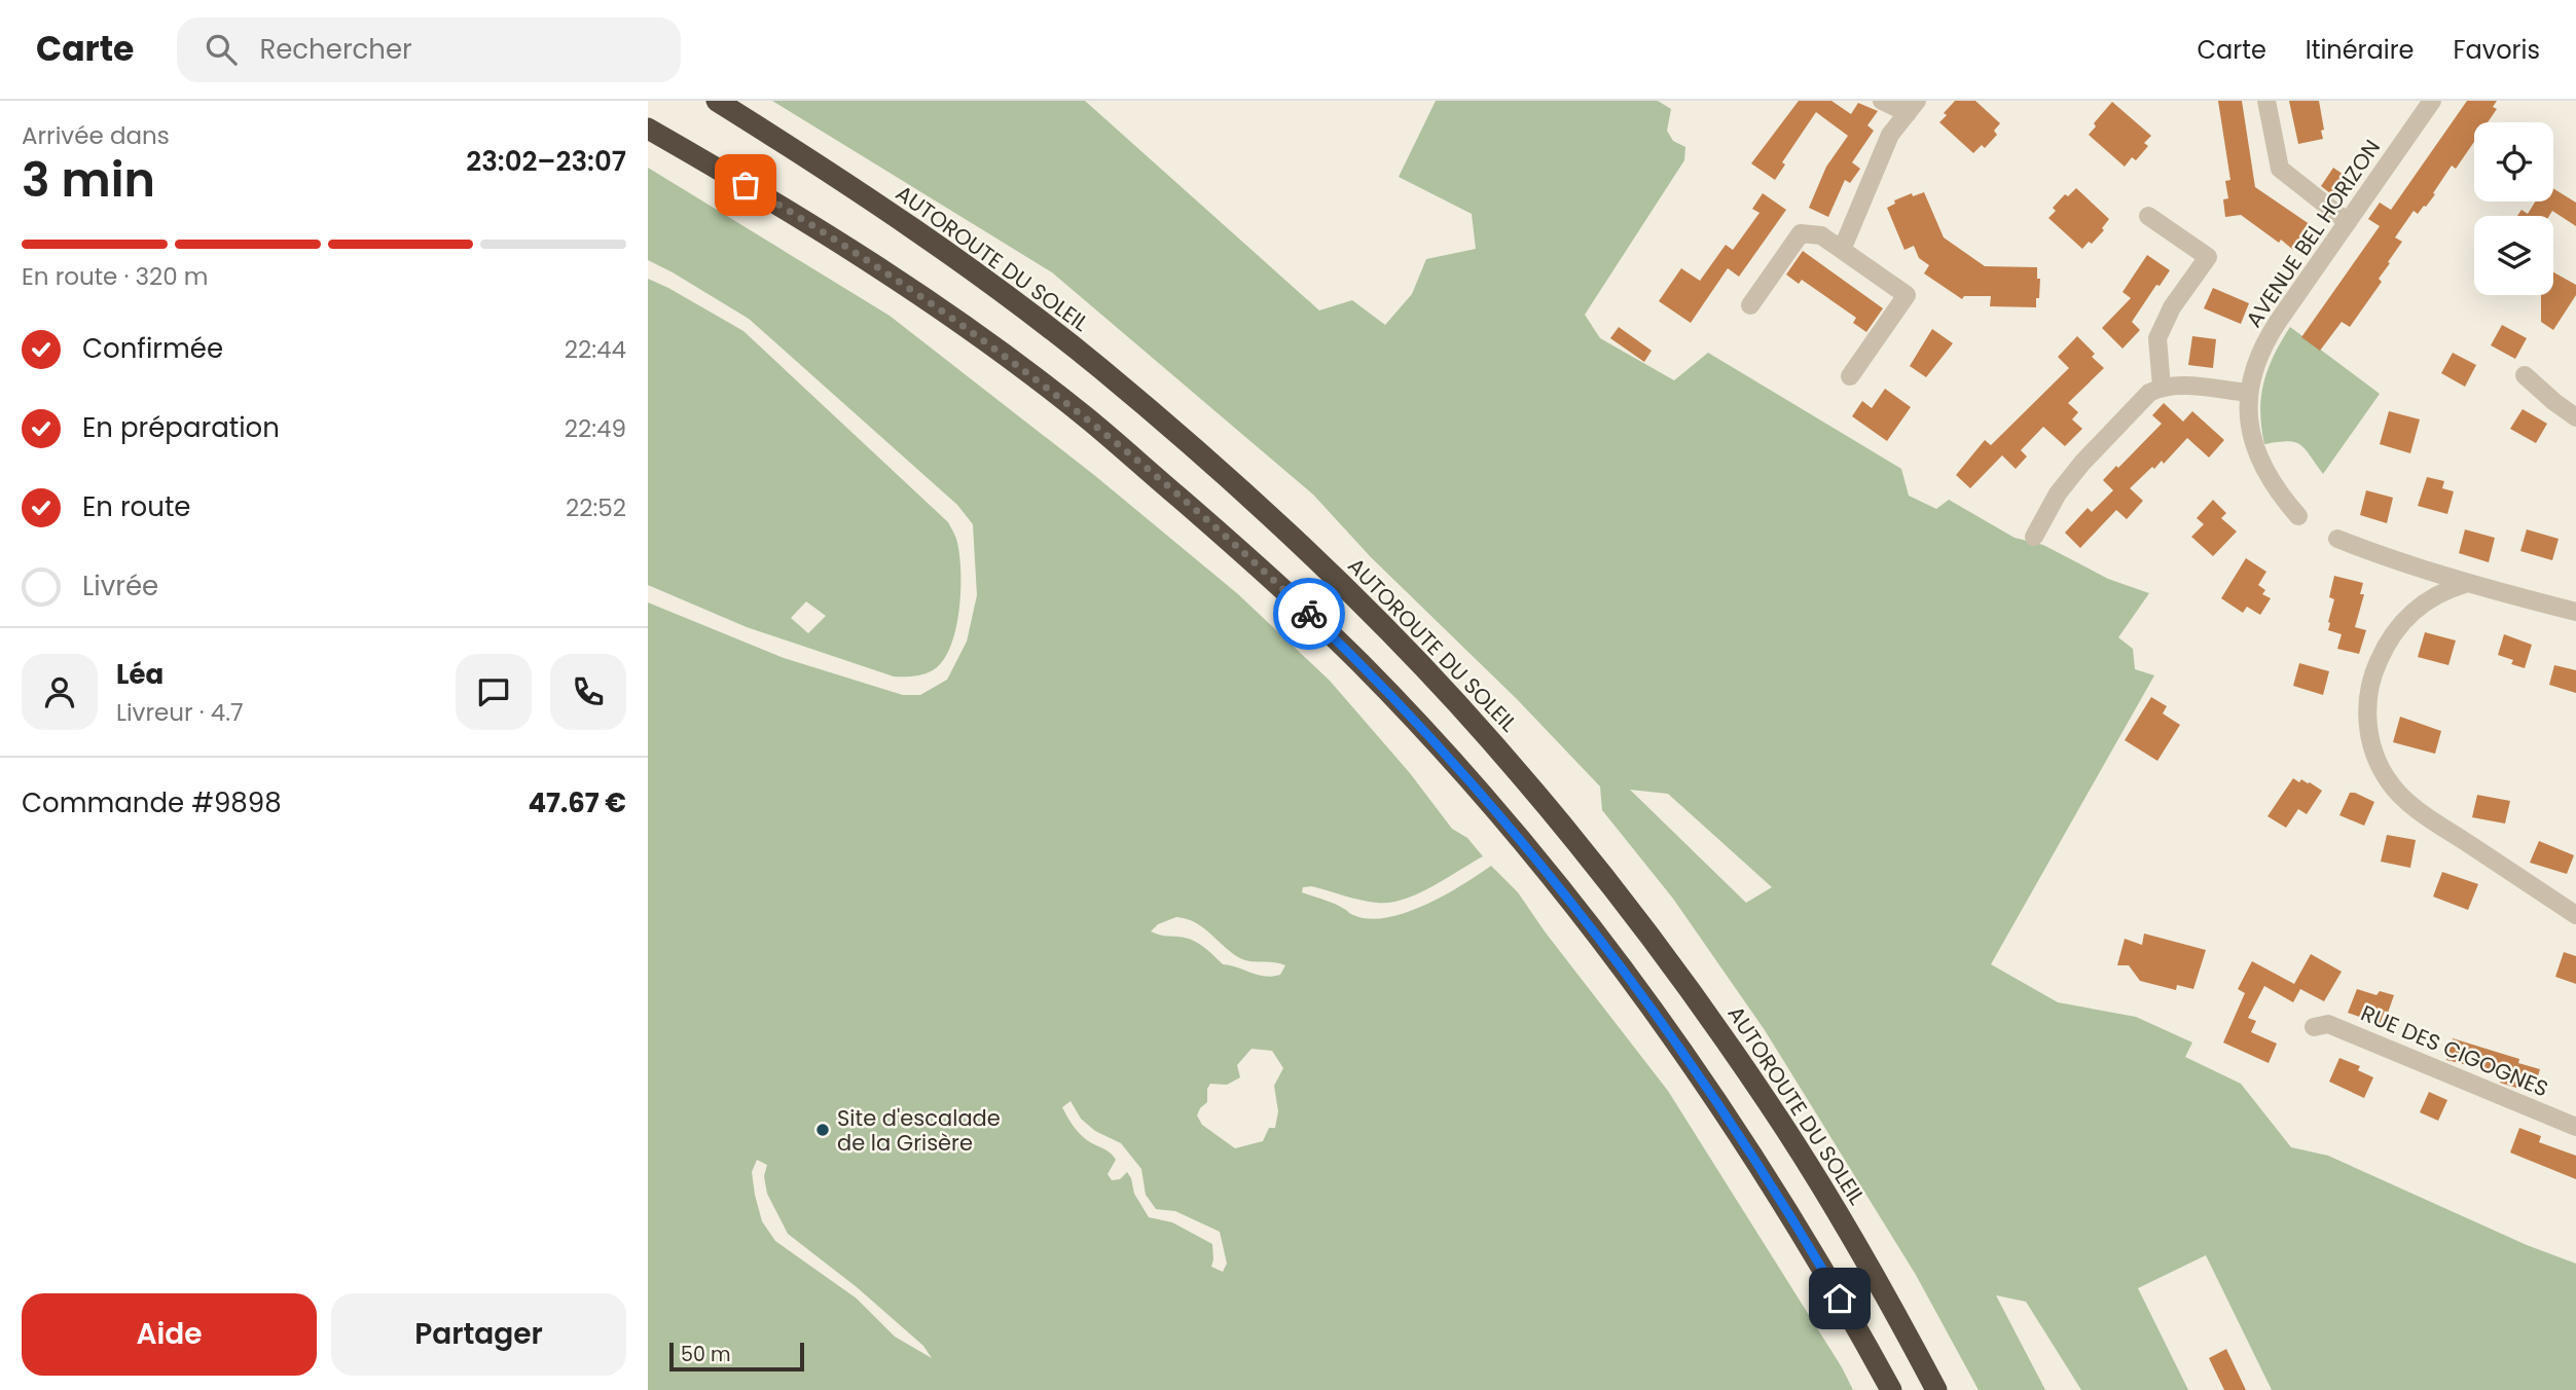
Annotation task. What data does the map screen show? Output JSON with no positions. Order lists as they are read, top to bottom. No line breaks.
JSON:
{"streets":{"highway":["AUTOROUTE DU SOLEIL"],"street":["AVENUE BEL HORIZON","RUE DES CIGOGNES"]},"places":["Site d'escalade de la Grisère"],"scale_bar":"50 m","page":{"header":"Carte","search":"Rechercher","nav":["Carte","Itinéraire","Favoris"],"heading":["3 min","Arrivée dans","23:02–23:07"],"panel":["Léa","Livreur · 4.7","Commande #9898","47.67 €"],"bar":"En route · 320 m","list":[["Confirmée","22:44"],["En préparation","22:49"],["En route","22:52"],"Livrée"],"buttons":["Aide","Partager"],"scale":"50 m"}}
